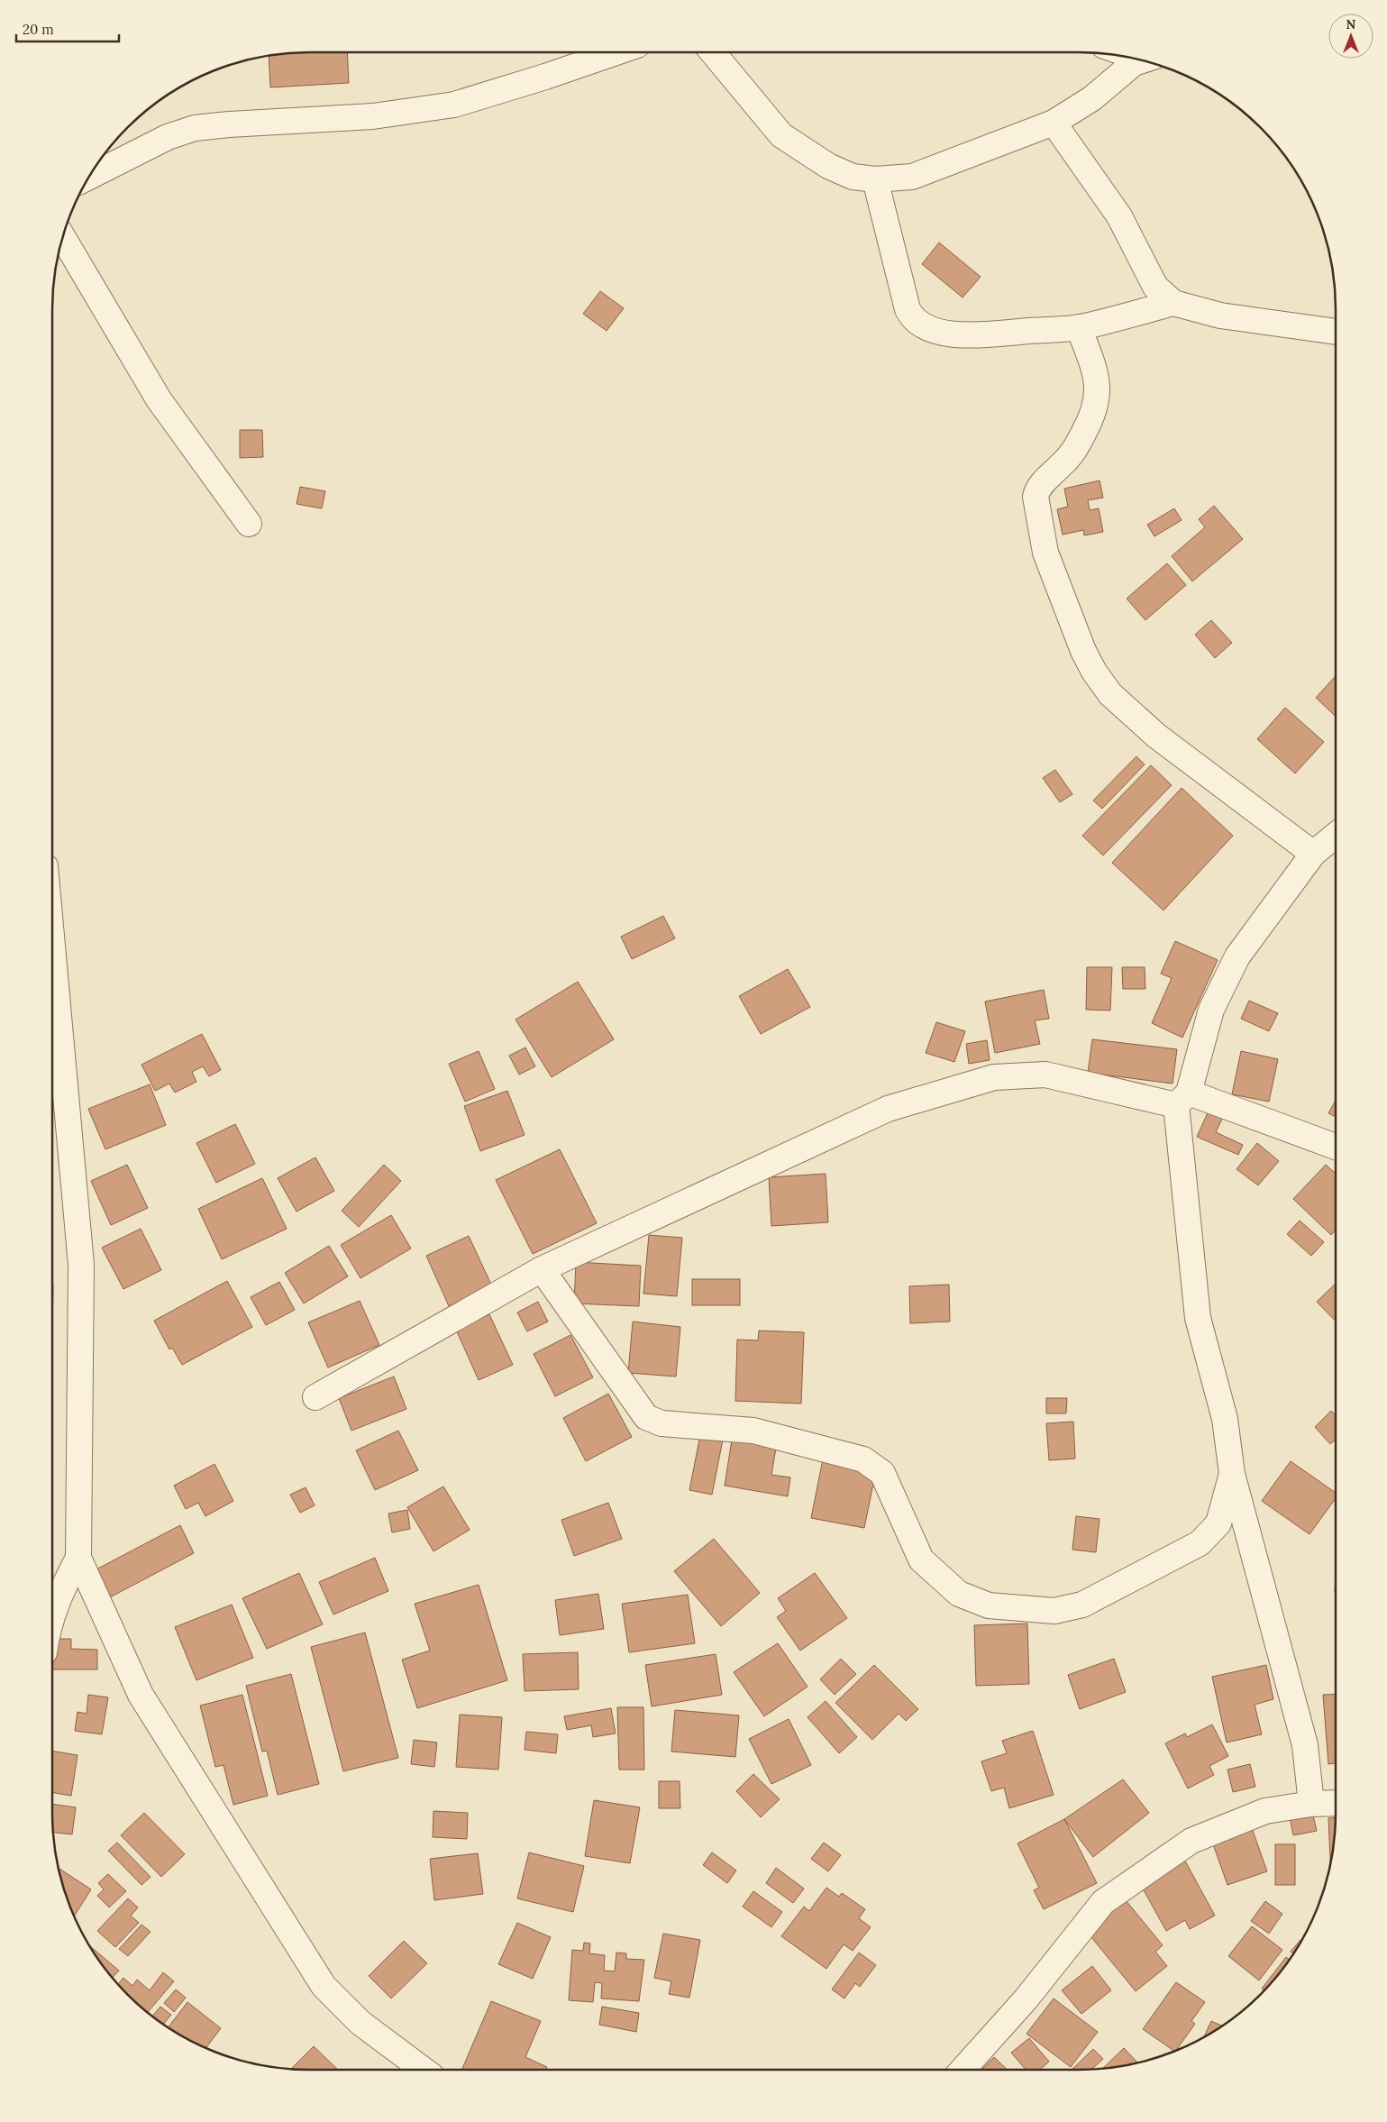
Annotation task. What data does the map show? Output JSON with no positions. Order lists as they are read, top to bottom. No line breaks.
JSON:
{"scale_bar":"20 m","north":"top"}
